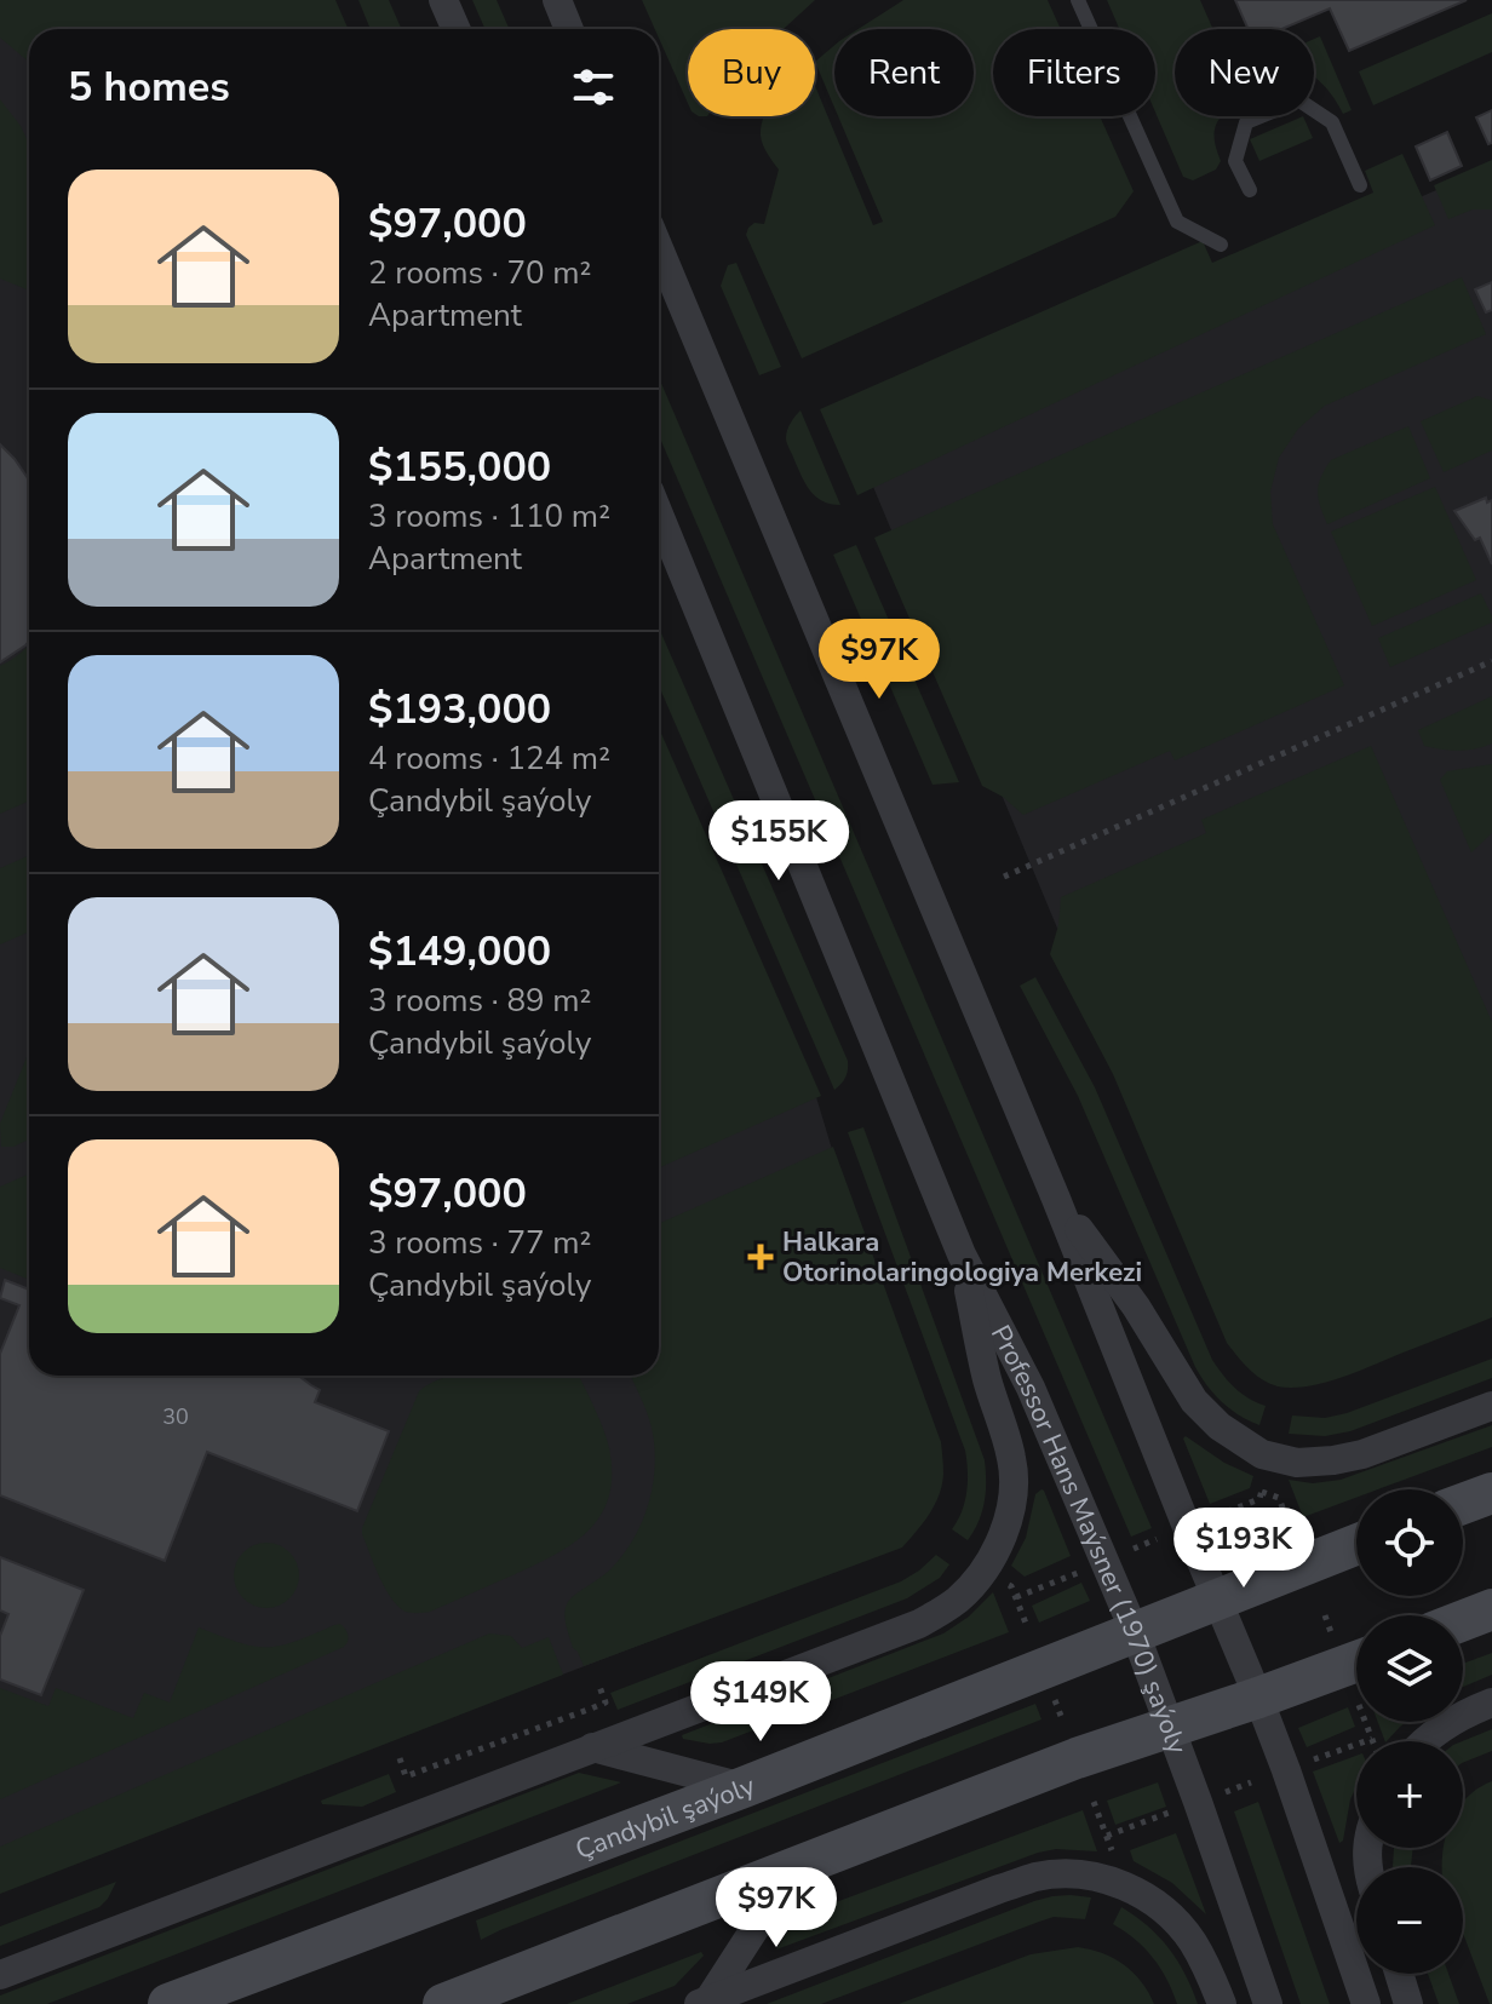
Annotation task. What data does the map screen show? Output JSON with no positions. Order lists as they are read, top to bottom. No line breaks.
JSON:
{"streets":{"main road":["Çandybil şaýoly"],"street":["Professor Hans Maýsner (1970) şaýoly"]},"crossings":[["Professor Hans Maýsner (1970) şaýoly","Çandybil şaýoly"]],"places":{"health":["Halkara Otorinolaringologiya Merkezi"]},"house_numbers":["30"],"page":{"chip":["Buy","Rent","Filters","New"],"heading":"5 homes","list":[{"name":"$97,000","note":"2 rooms · 70 m² · Apartment"},{"name":"$155,000","note":"3 rooms · 110 m² · Apartment"},{"name":"$193,000","note":"4 rooms · 124 m² · Çandybil şaýoly"},{"name":"$149,000","note":"3 rooms · 89 m² · Çandybil şaýoly"},{"name":"$97,000","note":"3 rooms · 77 m² · Çandybil şaýoly"}],"price":["$97K","$155K","$193K","$149K","$97K"],"map_buttons":["+","−"]}}
